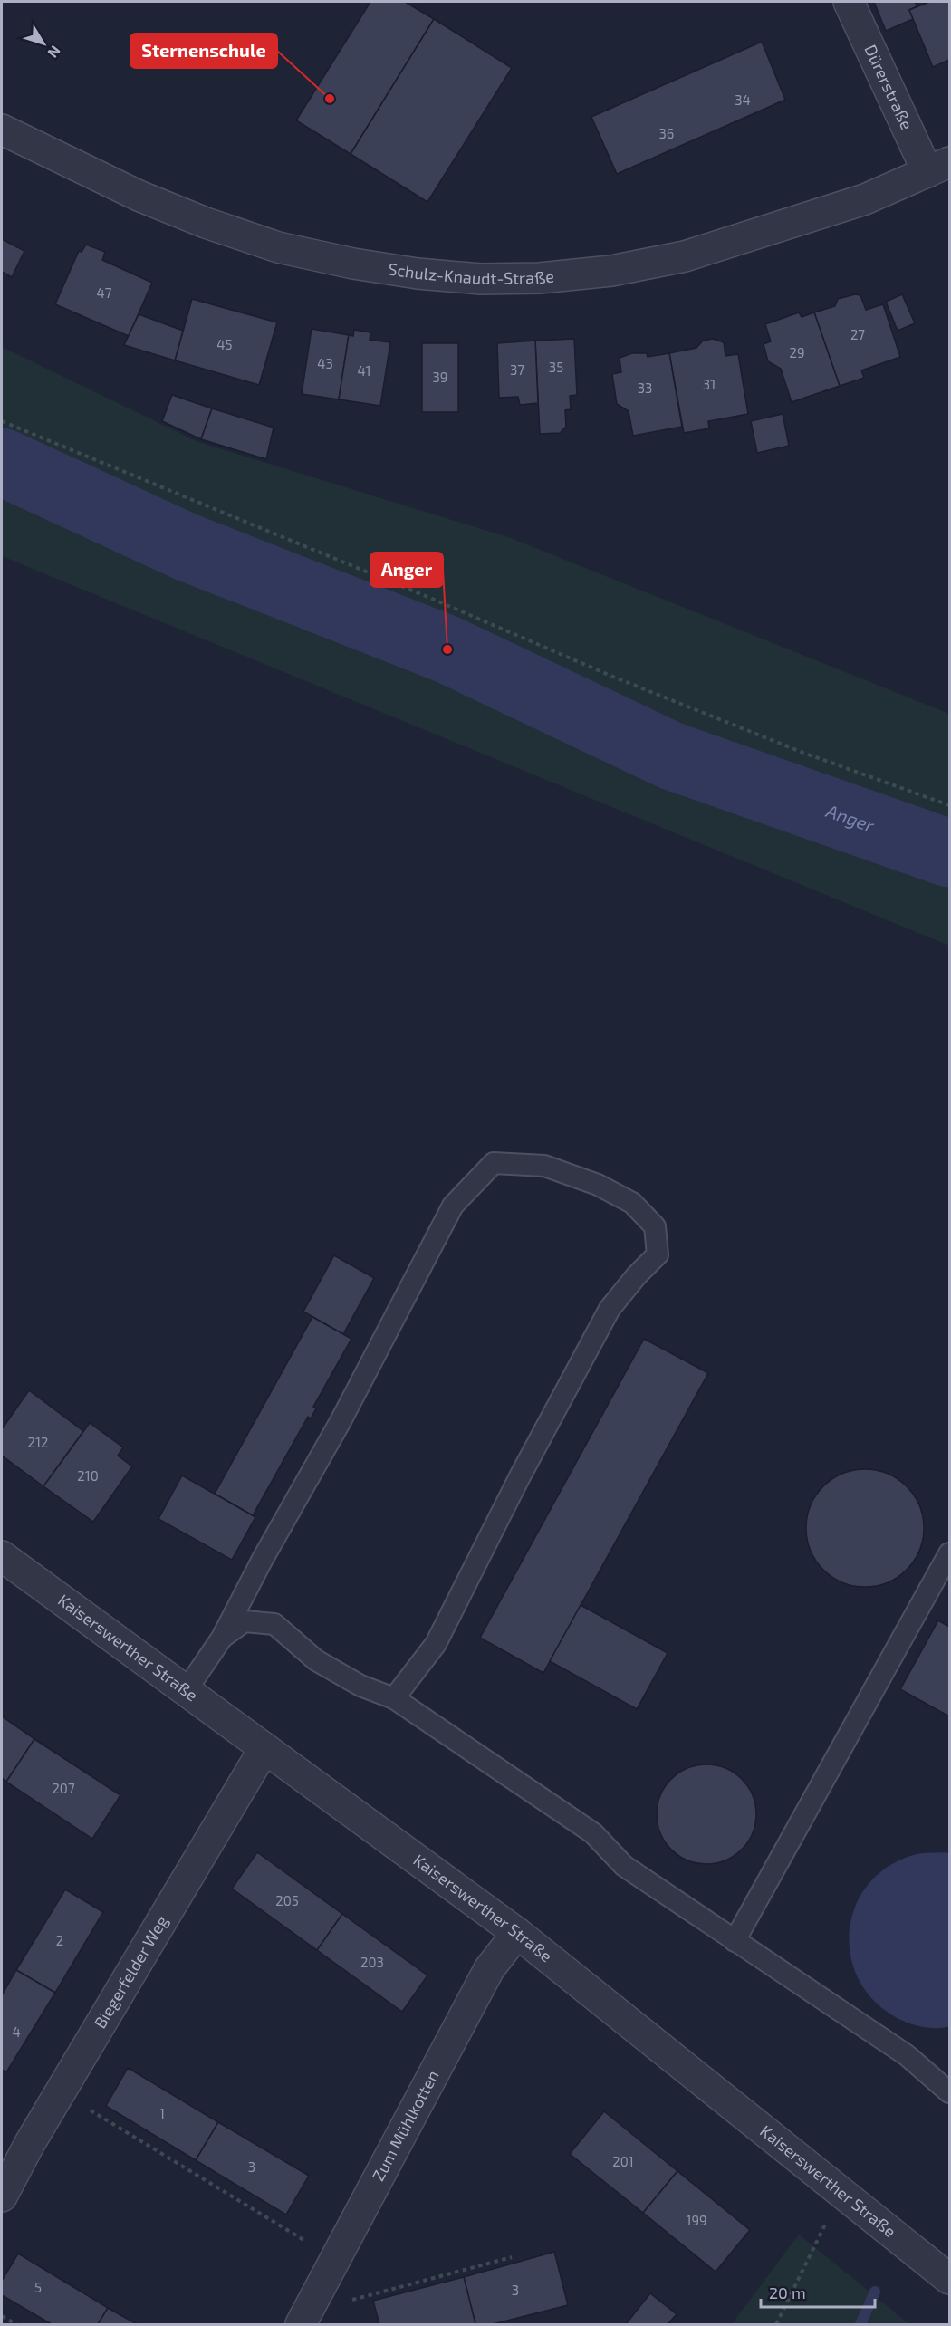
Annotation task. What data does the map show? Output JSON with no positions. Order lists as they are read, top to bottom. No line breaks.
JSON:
{"streets":{"street":["Dürerstraße","Schulz-Knaudt-Straße","Kaiserswerther Straße","Biegerfelder Weg","Zum Mühlkotten"]},"crossings":[["Dürerstraße","Schulz-Knaudt-Straße"],["Kaiserswerther Straße","Biegerfelder Weg"],["Kaiserswerther Straße","Zum Mühlkotten"]],"water":["Anger"],"places":["Sternenschule","Anger"],"house_numbers":["34","36","47","27","45","29","43","35","37","41","39","31","33","212","210","207","205","2","203","4","1","201","3","199","5","3"],"scale_bar":"20 m","north":"bottom right"}
